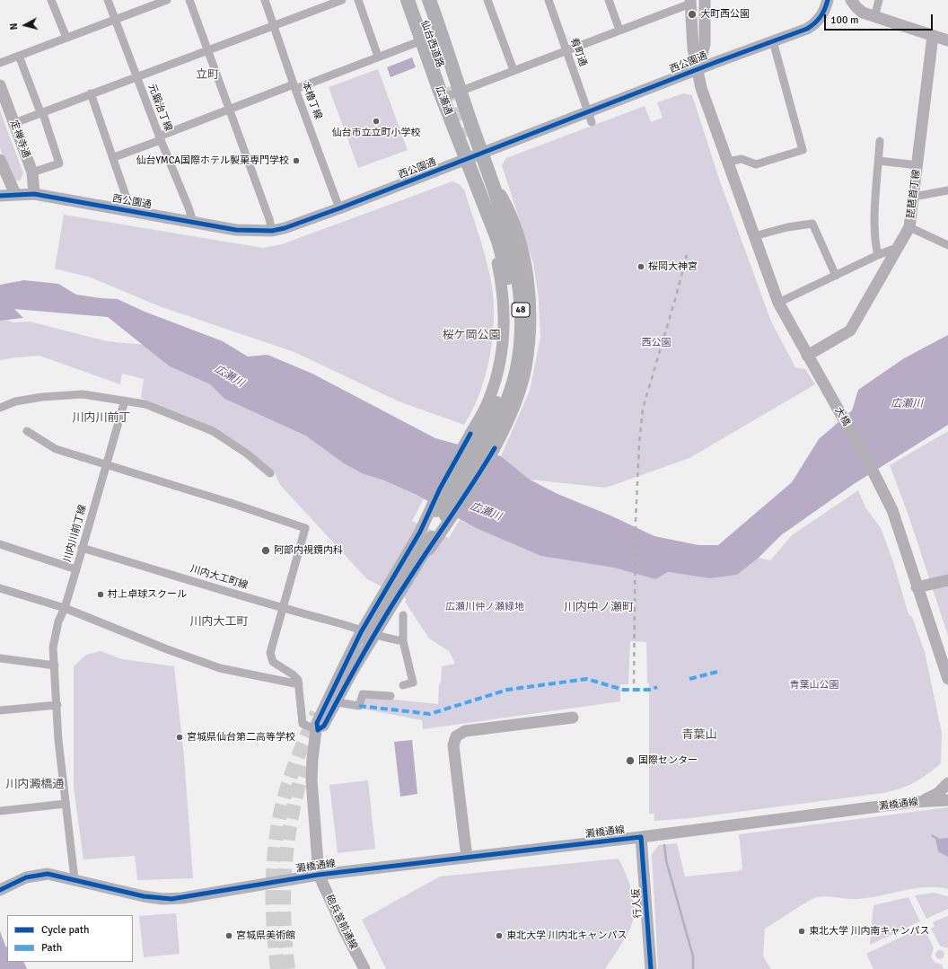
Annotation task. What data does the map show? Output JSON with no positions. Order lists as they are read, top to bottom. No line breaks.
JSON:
{"streets":{"highway":["仙台西道路","広瀬通","48"],"street":["肴町通","西公園通","本櫓丁線","元鍛治丁線","定禅寺通","琵琶首丁線","大橋","川内川前丁線","川内大工町線","澱橋通線","行人坂","砲兵営前通線"]},"crossings":[["仙台西道路","広瀬通"],["肴町通","西公園通"],["西公園通","本櫓丁線"],["西公園通","広瀬通"],["西公園通","元鍛治丁線"],["西公園通","定禅寺通"],["西公園通","48"],["西公園通","大橋"],["広瀬通","48"],["琵琶首丁線","大橋"],["川内川前丁線","川内大工町線"],["川内川前丁線","澱橋通線"],["澱橋通線","行人坂"],["澱橋通線","砲兵営前通線"]],"districts":["立町","桜ケ岡公園","川内川前丁","川内中ノ瀬町","川内大工町","青葉山","川内澱橋通"],"water":["広瀬川"],"parks":["西公園","広瀬川仲ノ瀬緑地","青葉山公園"],"places":["大町西公園","仙台市立立町小学校","仙台YMCA国際ホテル製菓専門学校","桜岡大神宮","阿部内視鏡内科","村上卓球スクール","宮城県仙台第二高等学校","国際センター","東北大学 川内南キャンパス","宮城県美術館","東北大学 川内北キャンパス"],"legend":["Cycle path","Path"],"scale_bar":"100 m","north":"left"}
